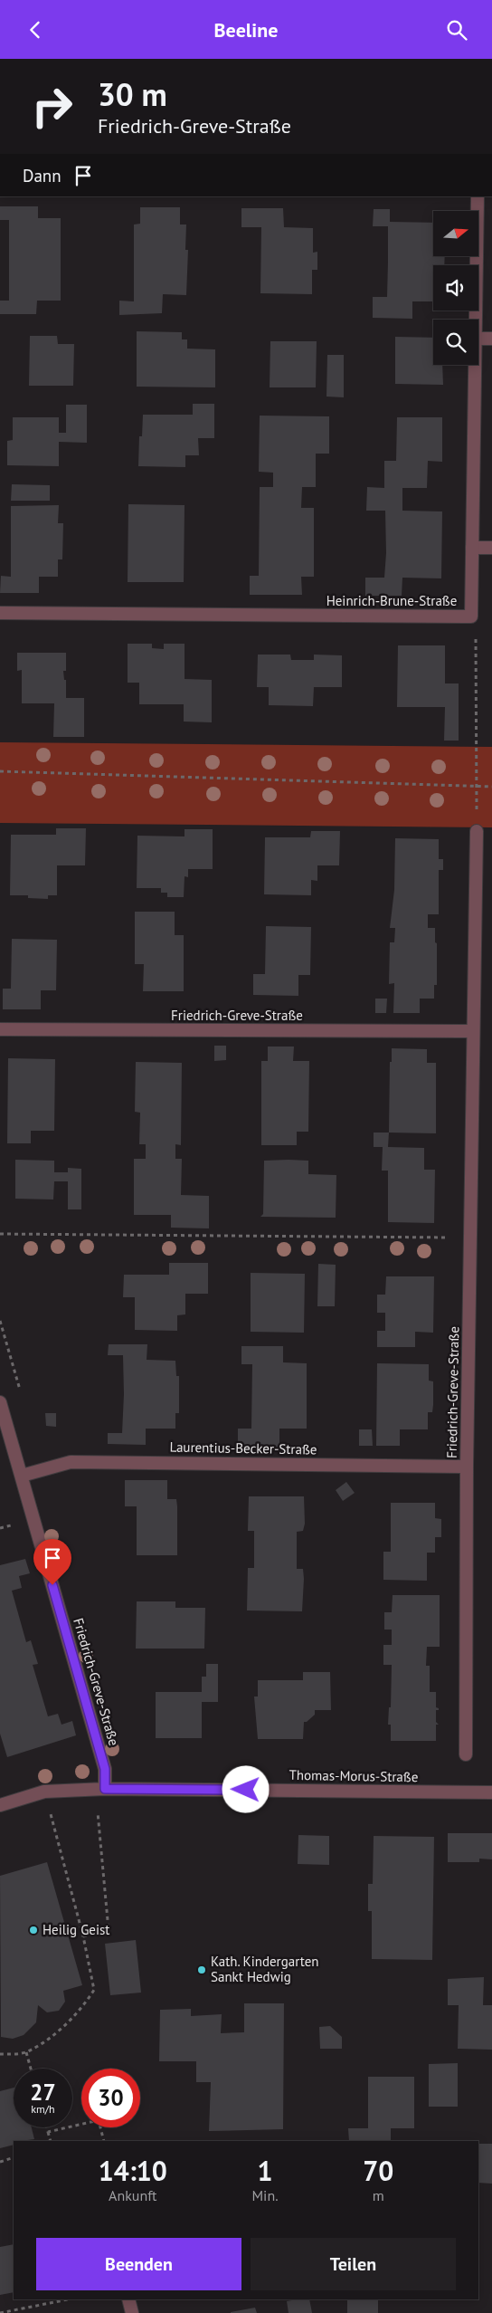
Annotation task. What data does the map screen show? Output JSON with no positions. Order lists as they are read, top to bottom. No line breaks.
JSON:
{"streets":{"street":["Heinrich-Brune-Straße","Friedrich-Greve-Straße","Laurentius-Becker-Straße","Thomas-Morus-Straße"]},"crossings":[["Friedrich-Greve-Straße","Laurentius-Becker-Straße"],["Friedrich-Greve-Straße","Thomas-Morus-Straße"]],"places":["Heilig Geist","Kath. Kindergarten Sankt Hedwig"],"north":"right","page":{"header":"Beeline","turn":["30 m","Friedrich-Greve-Straße"],"then":"Dann","speed":"27 km/h","limit":"30","eta":["14:10","Ankunft","1","Min.","70","m"],"buttons":["Beenden","Teilen"]}}
